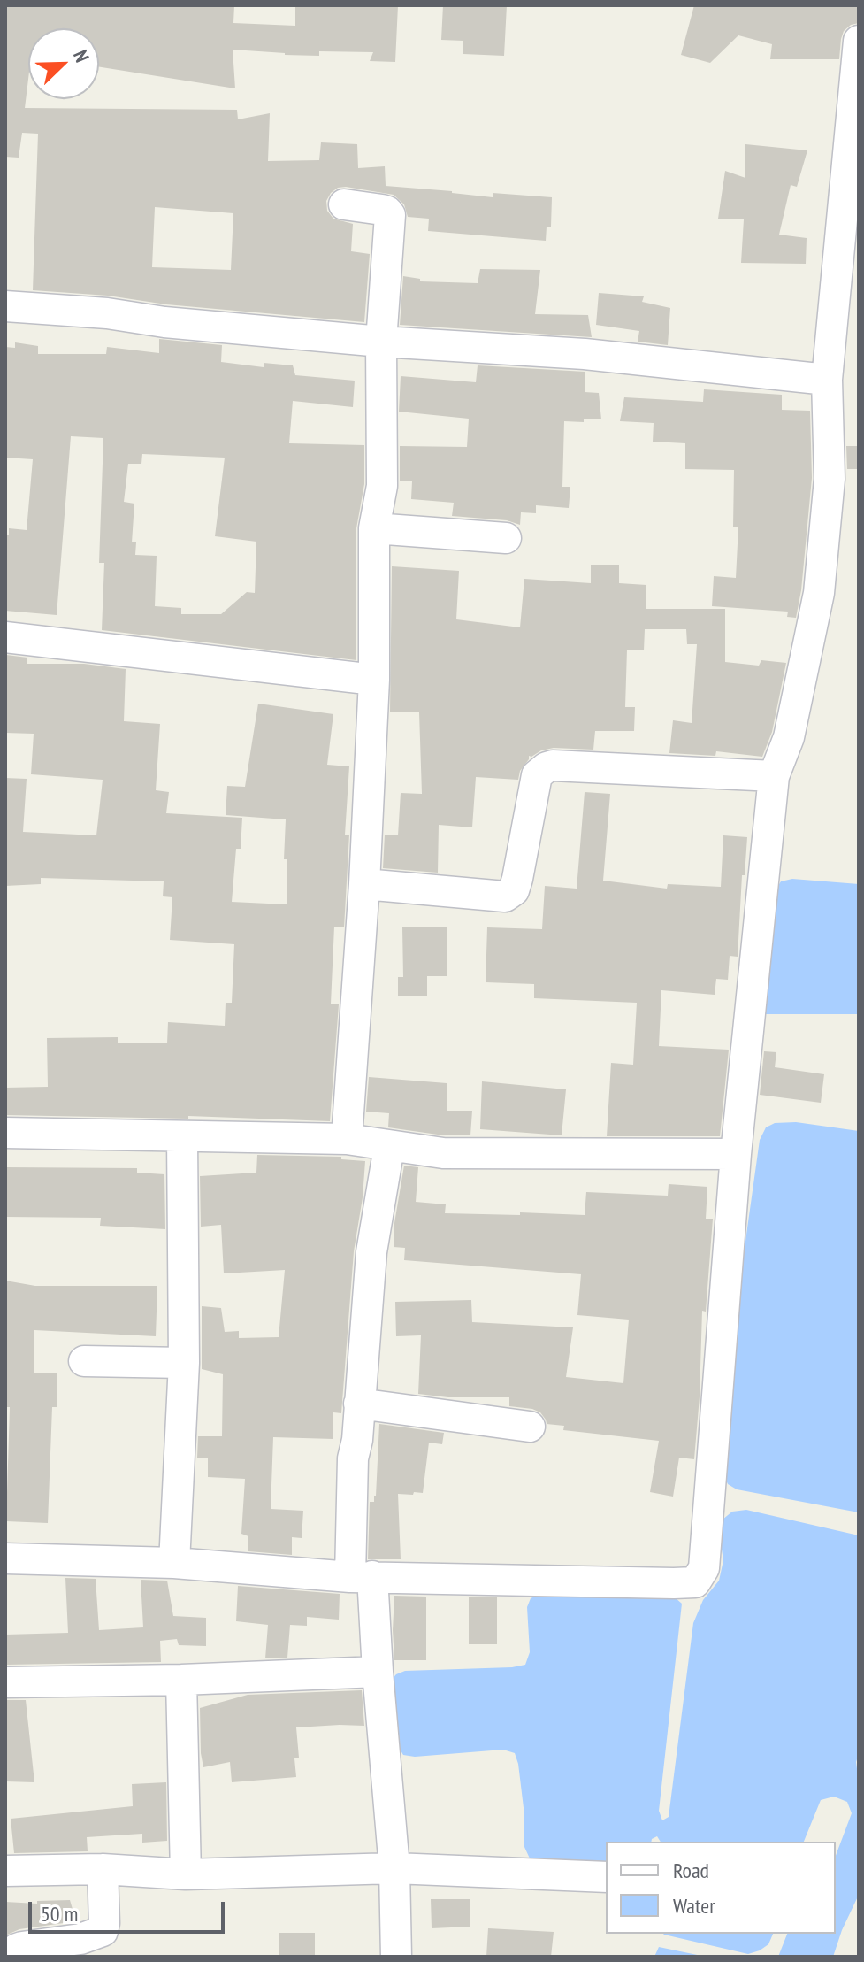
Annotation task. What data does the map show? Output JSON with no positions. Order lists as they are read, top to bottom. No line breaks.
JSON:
{"legend":["Road","Water"],"scale_bar":"50 m","north":"top right"}
